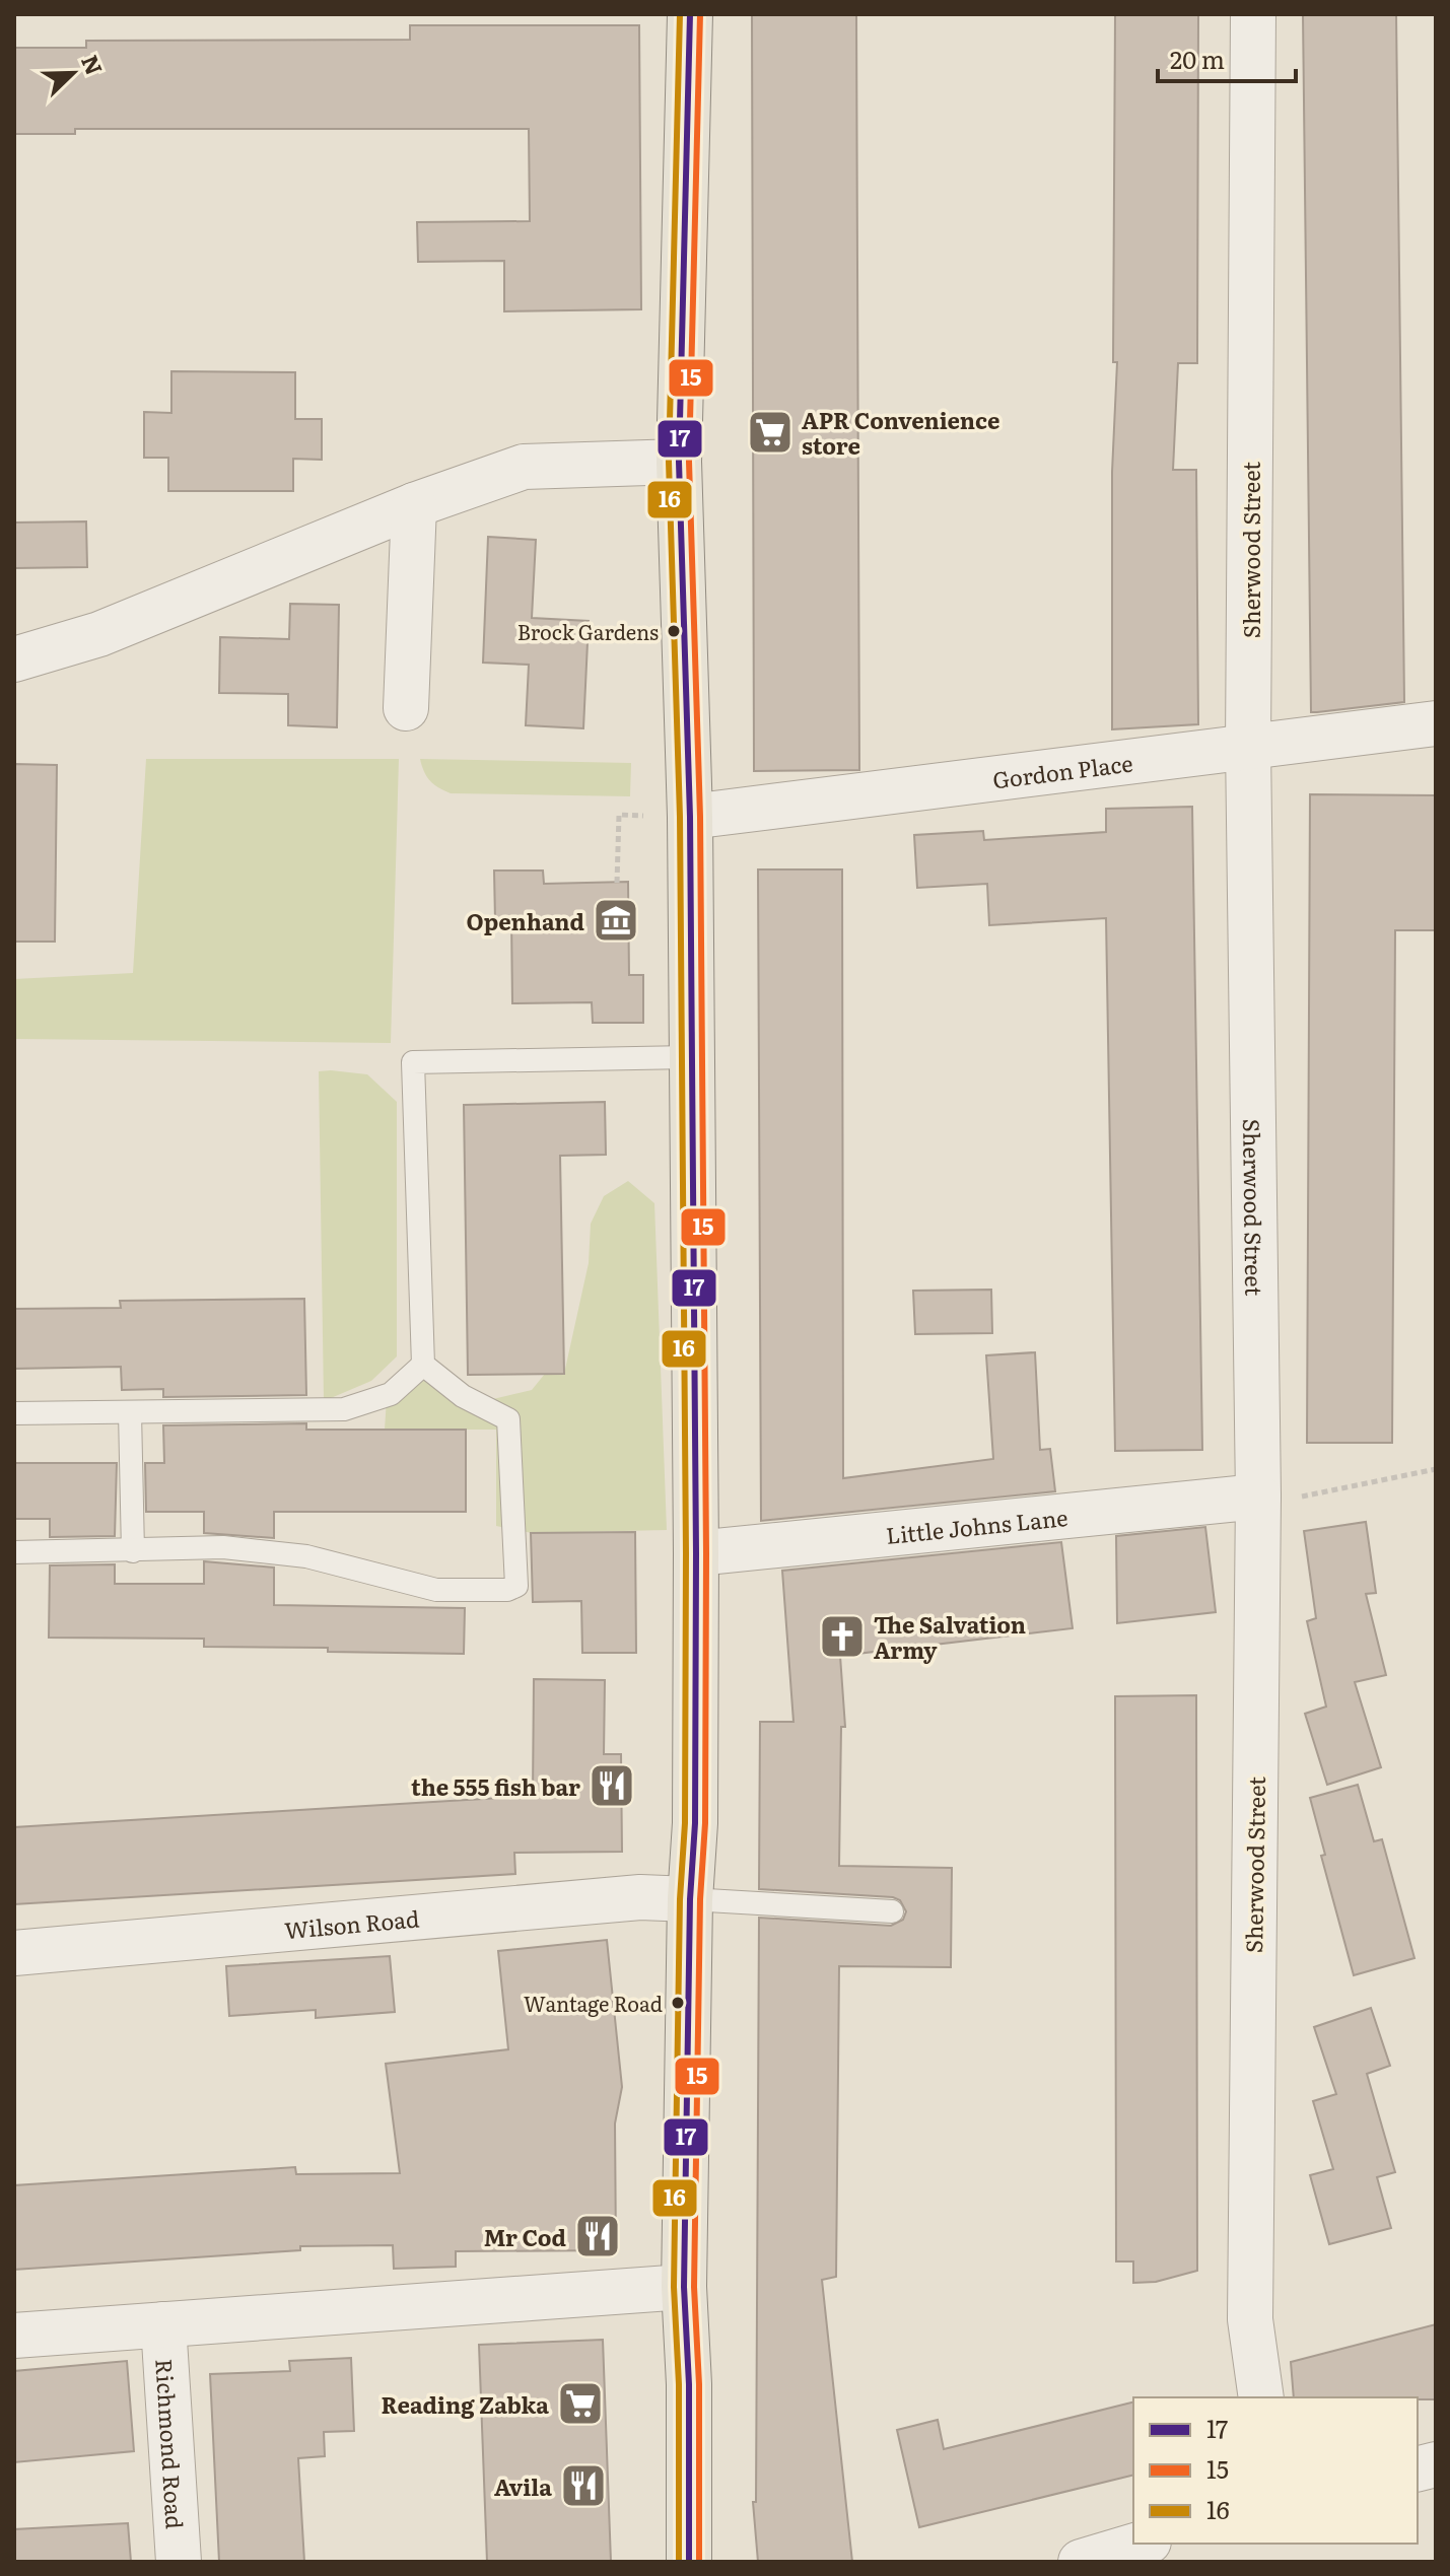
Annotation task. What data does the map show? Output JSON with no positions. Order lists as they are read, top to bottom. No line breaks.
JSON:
{"streets":{"street":["Sherwood Street","Gordon Place","Little Johns Lane","Wilson Road","Richmond Road"]},"crossings":[["Sherwood Street","Gordon Place"],["Sherwood Street","Little Johns Lane"]],"places":{"supermarket":["APR Convenience store","Reading Zabka"],"other":["Brock Gardens","Wantage Road"],"museum":["Openhand"],"church":["The Salvation Army"],"restaurant":["the 555 fish bar","Mr Cod","Avila"]},"lines":["transit line 17","transit line 15","transit line 16"],"legend":["17","15","16"],"scale_bar":"20 m","north":"top right"}
